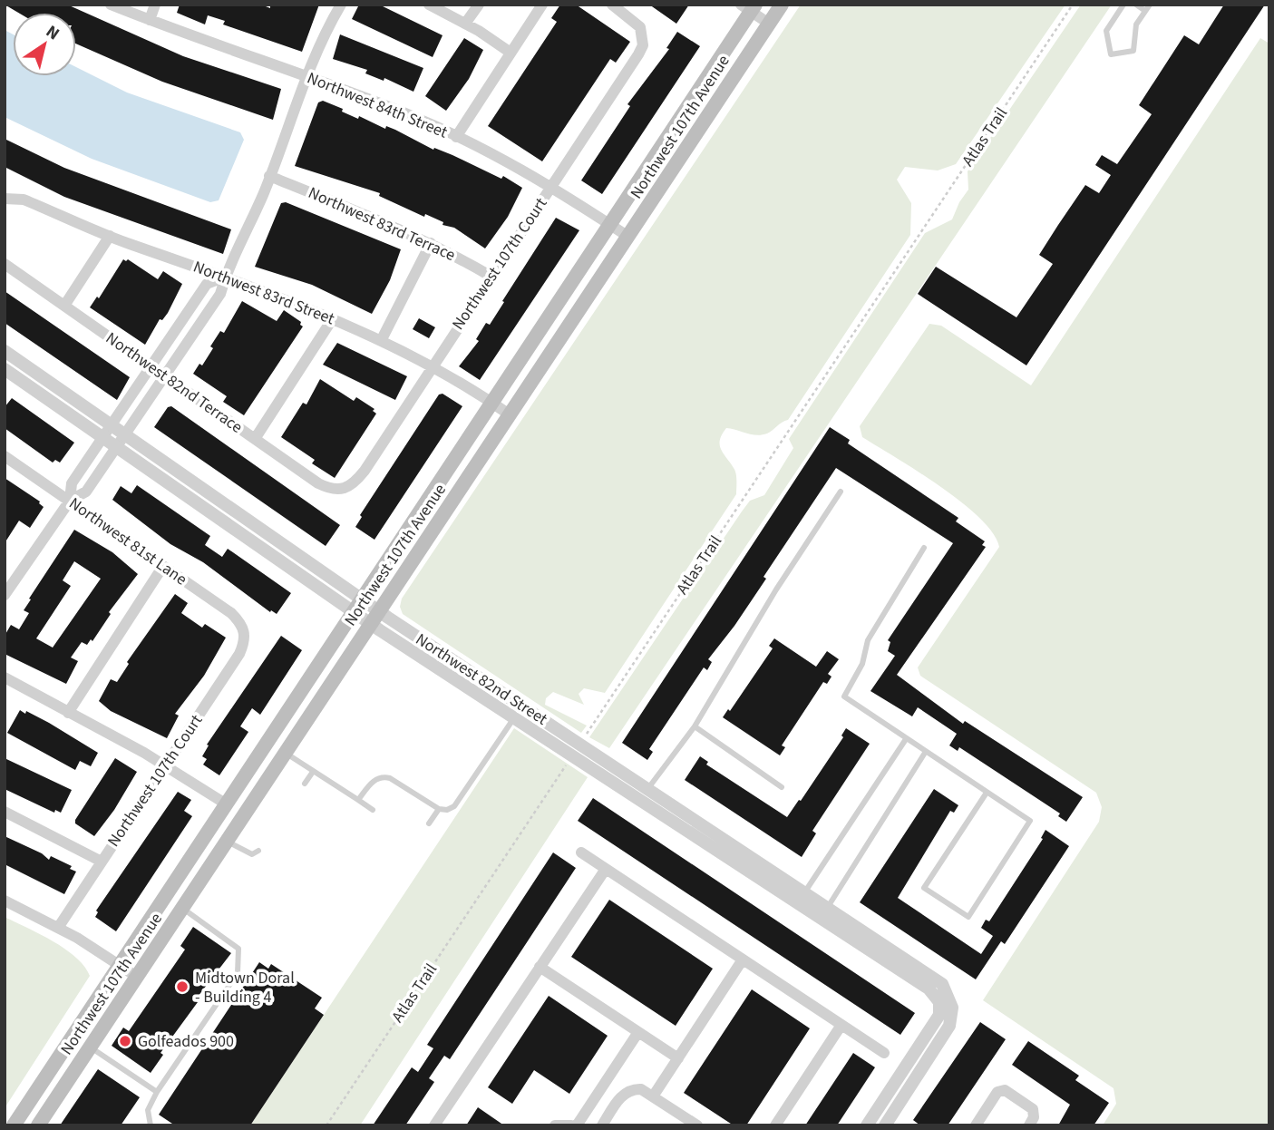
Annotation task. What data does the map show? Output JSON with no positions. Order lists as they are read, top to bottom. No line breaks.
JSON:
{"streets":{"main road":["Northwest 107th Avenue"],"street":["Northwest 84th Street","Northwest 83rd Terrace","Northwest 107th Court","Northwest 83rd Street","Northwest 82nd Terrace","Northwest 81st Lane","Northwest 82nd Street"],"path":["Atlas Trail"]},"crossings":[["Northwest 84th Street","Northwest 107th Avenue"],["Northwest 84th Street","Northwest 107th Court"],["Northwest 107th Avenue","Northwest 83rd Street"],["Northwest 107th Avenue","Northwest 82nd Street"],["Atlas Trail","Northwest 82nd Street"],["Northwest 83rd Terrace","Northwest 107th Court"],["Northwest 107th Court","Northwest 83rd Street"],["Northwest 107th Court","Northwest 82nd Terrace"],["Northwest 107th Court","Northwest 81st Lane"]],"places":["Midtown Doral - Building 4","Golfeados 900"],"north":"top right"}
